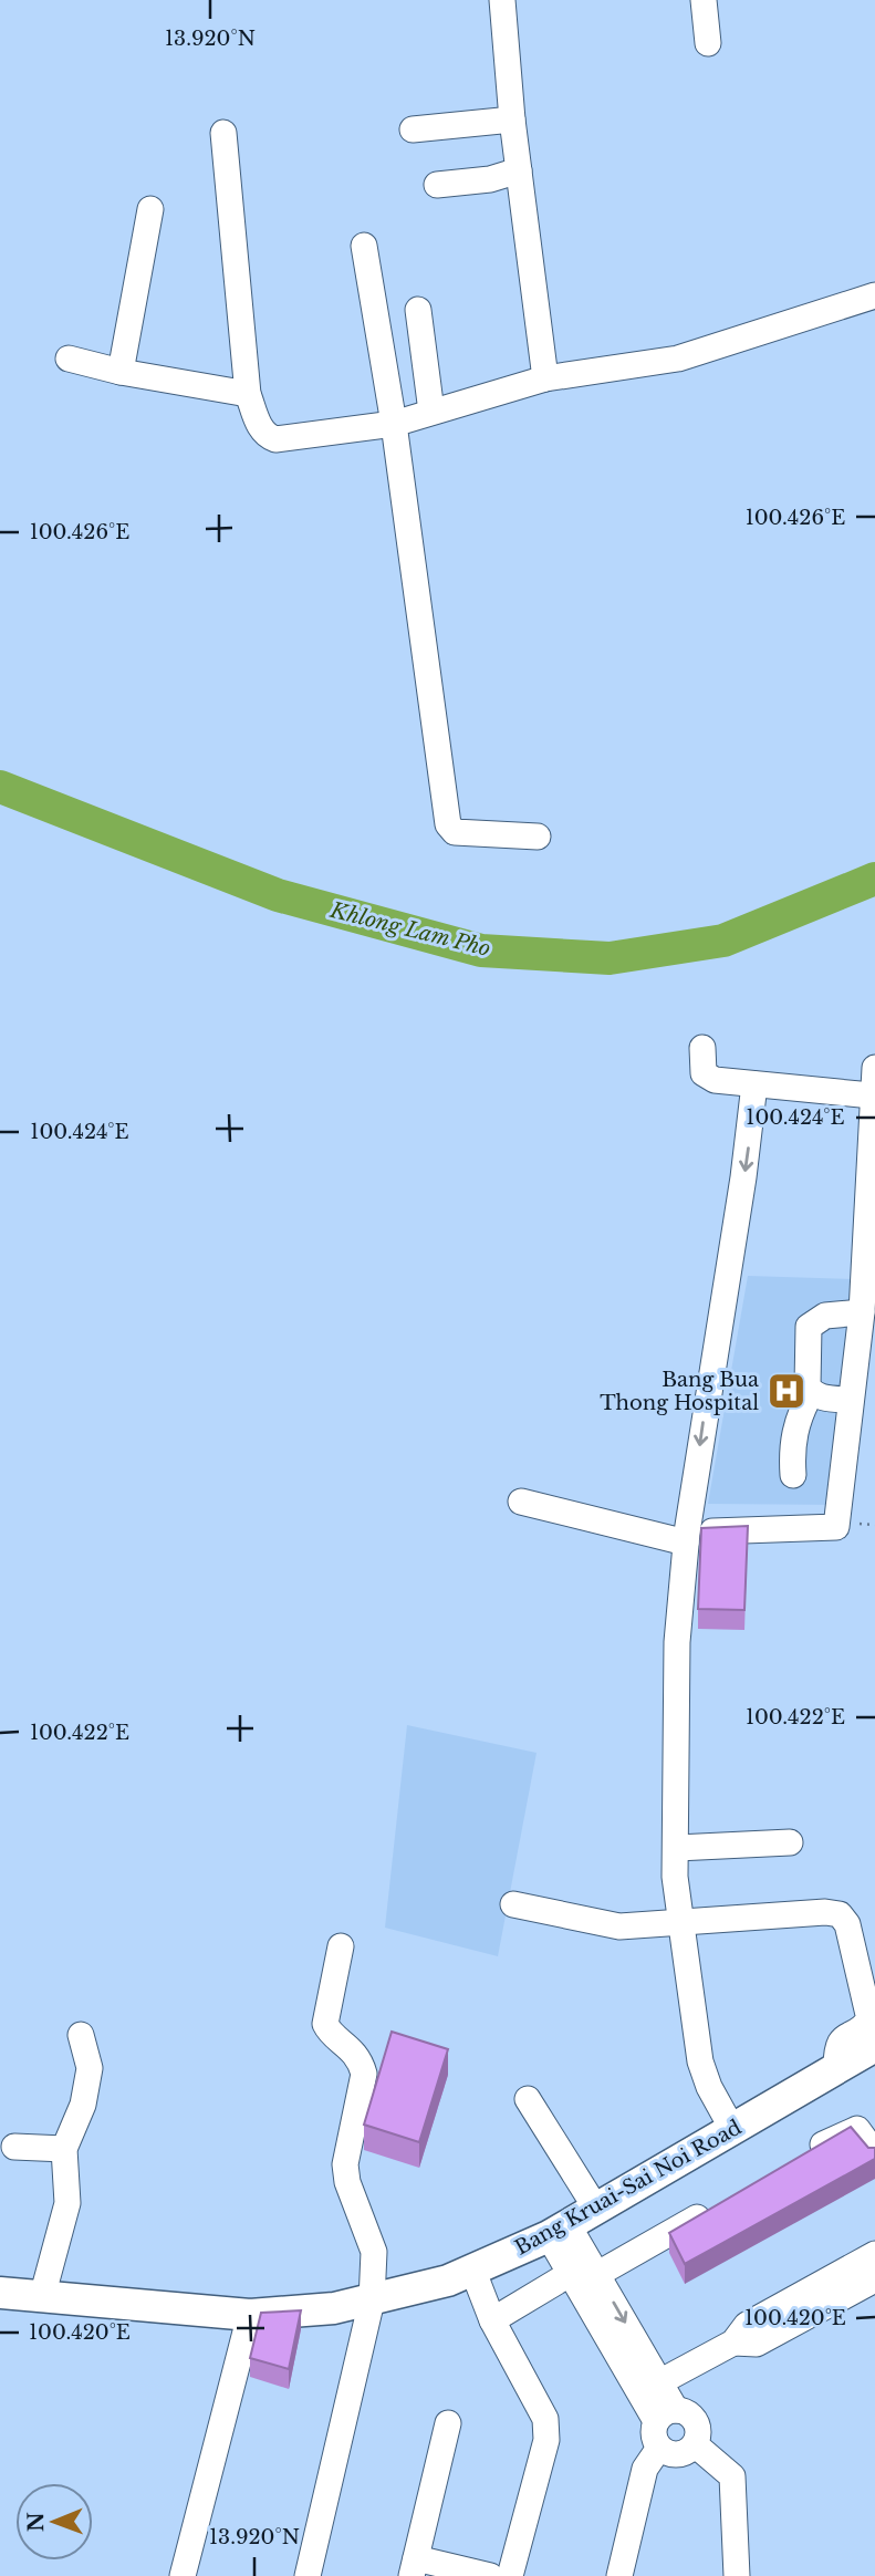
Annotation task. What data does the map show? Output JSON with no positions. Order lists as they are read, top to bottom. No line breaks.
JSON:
{"streets":{"main road":["Bang Kruai-Sai Noi Road"]},"water":["Khlong Lam Pho"],"places":{"hospital":["Bang Bua Thong Hospital"]},"north":"left","coordinates":["13.920°N","100.426°E","100.424°E","100.422°E","100.420°E"]}
